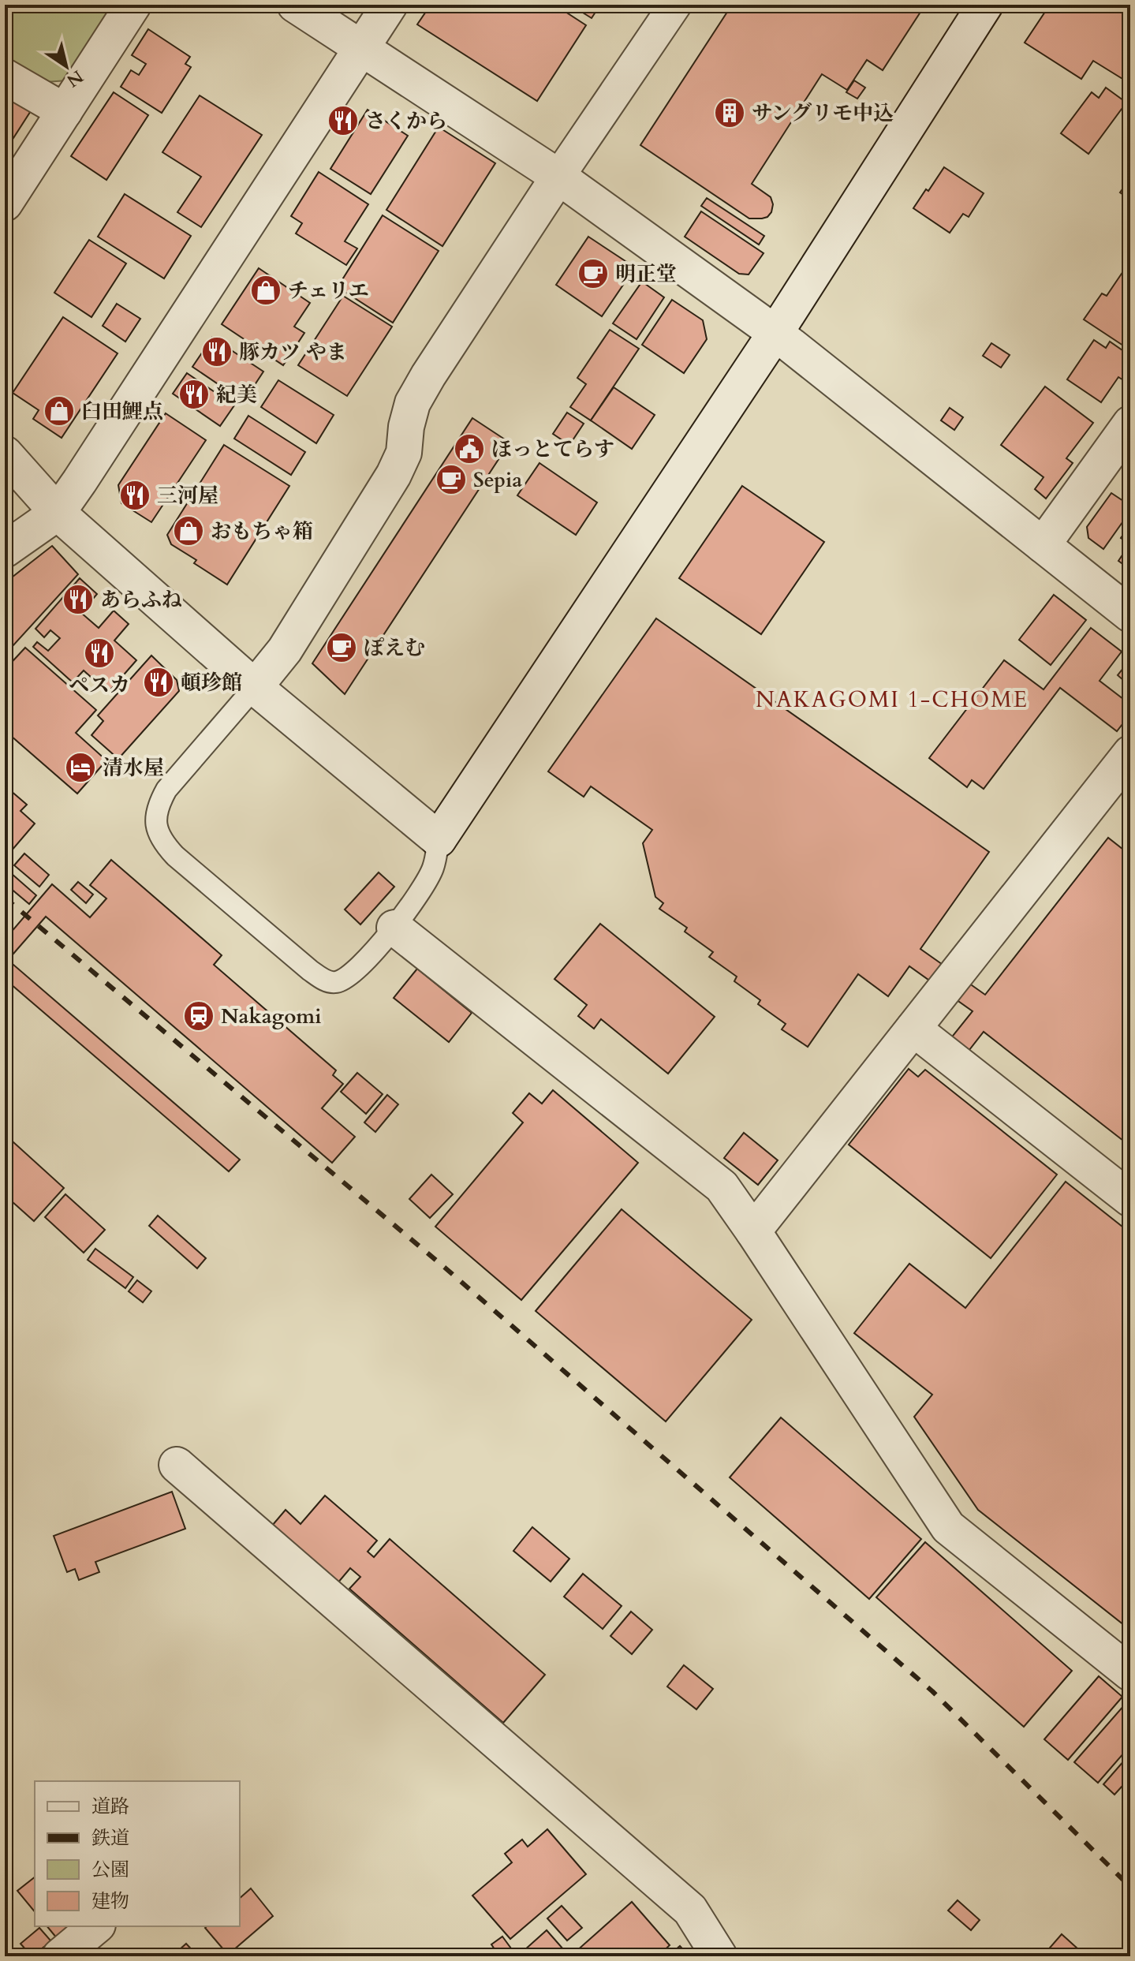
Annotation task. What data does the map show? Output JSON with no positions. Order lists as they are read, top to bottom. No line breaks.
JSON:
{"districts":["NAKAGOMI 1-CHOME"],"places":{"building":["サングリモ中込"],"restaurant":["さくから","豚カツ やま","紀美","三河屋","あらふね","ペスカ","頓珍館"],"cafe":["明正堂","Sepia","ぽえむ"],"shop":["チェリエ","臼田鯉点","おもちゃ箱"],"public building":["ほっとてらす"],"hotel":["清水屋"],"station":["Nakagomi"]},"legend":["道路","鉄道","公園","建物"],"north":"bottom right"}
